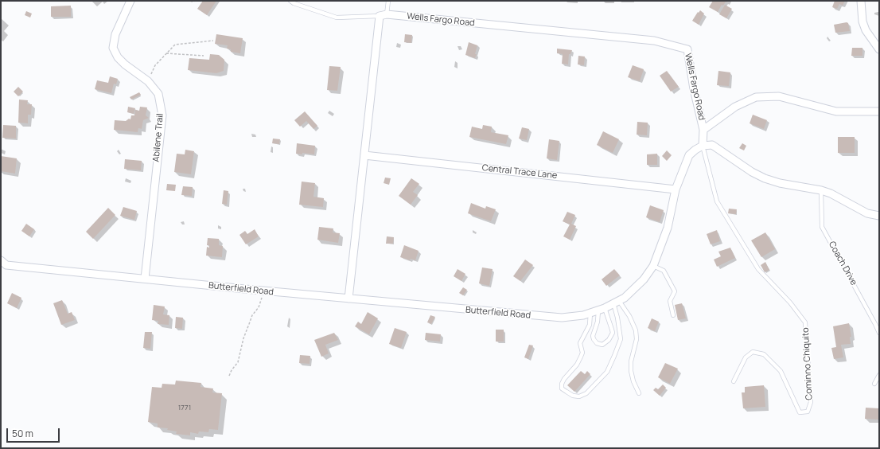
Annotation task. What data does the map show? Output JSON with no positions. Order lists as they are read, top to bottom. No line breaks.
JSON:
{"streets":{"street":["Wells Fargo Road","Abilene Trail","Central Trace Lane","Butterfield Road"],"lane":["Coach Drive","Cominno Chiquito"]},"crossings":[["Wells Fargo Road","Butterfield Road"],["Wells Fargo Road","Cominno Chiquito"],["Abilene Trail","Butterfield Road"],["Central Trace Lane","Butterfield Road"],["Butterfield Road","Cominno Chiquito"]],"house_numbers":["1771"],"scale_bar":"50 m"}
